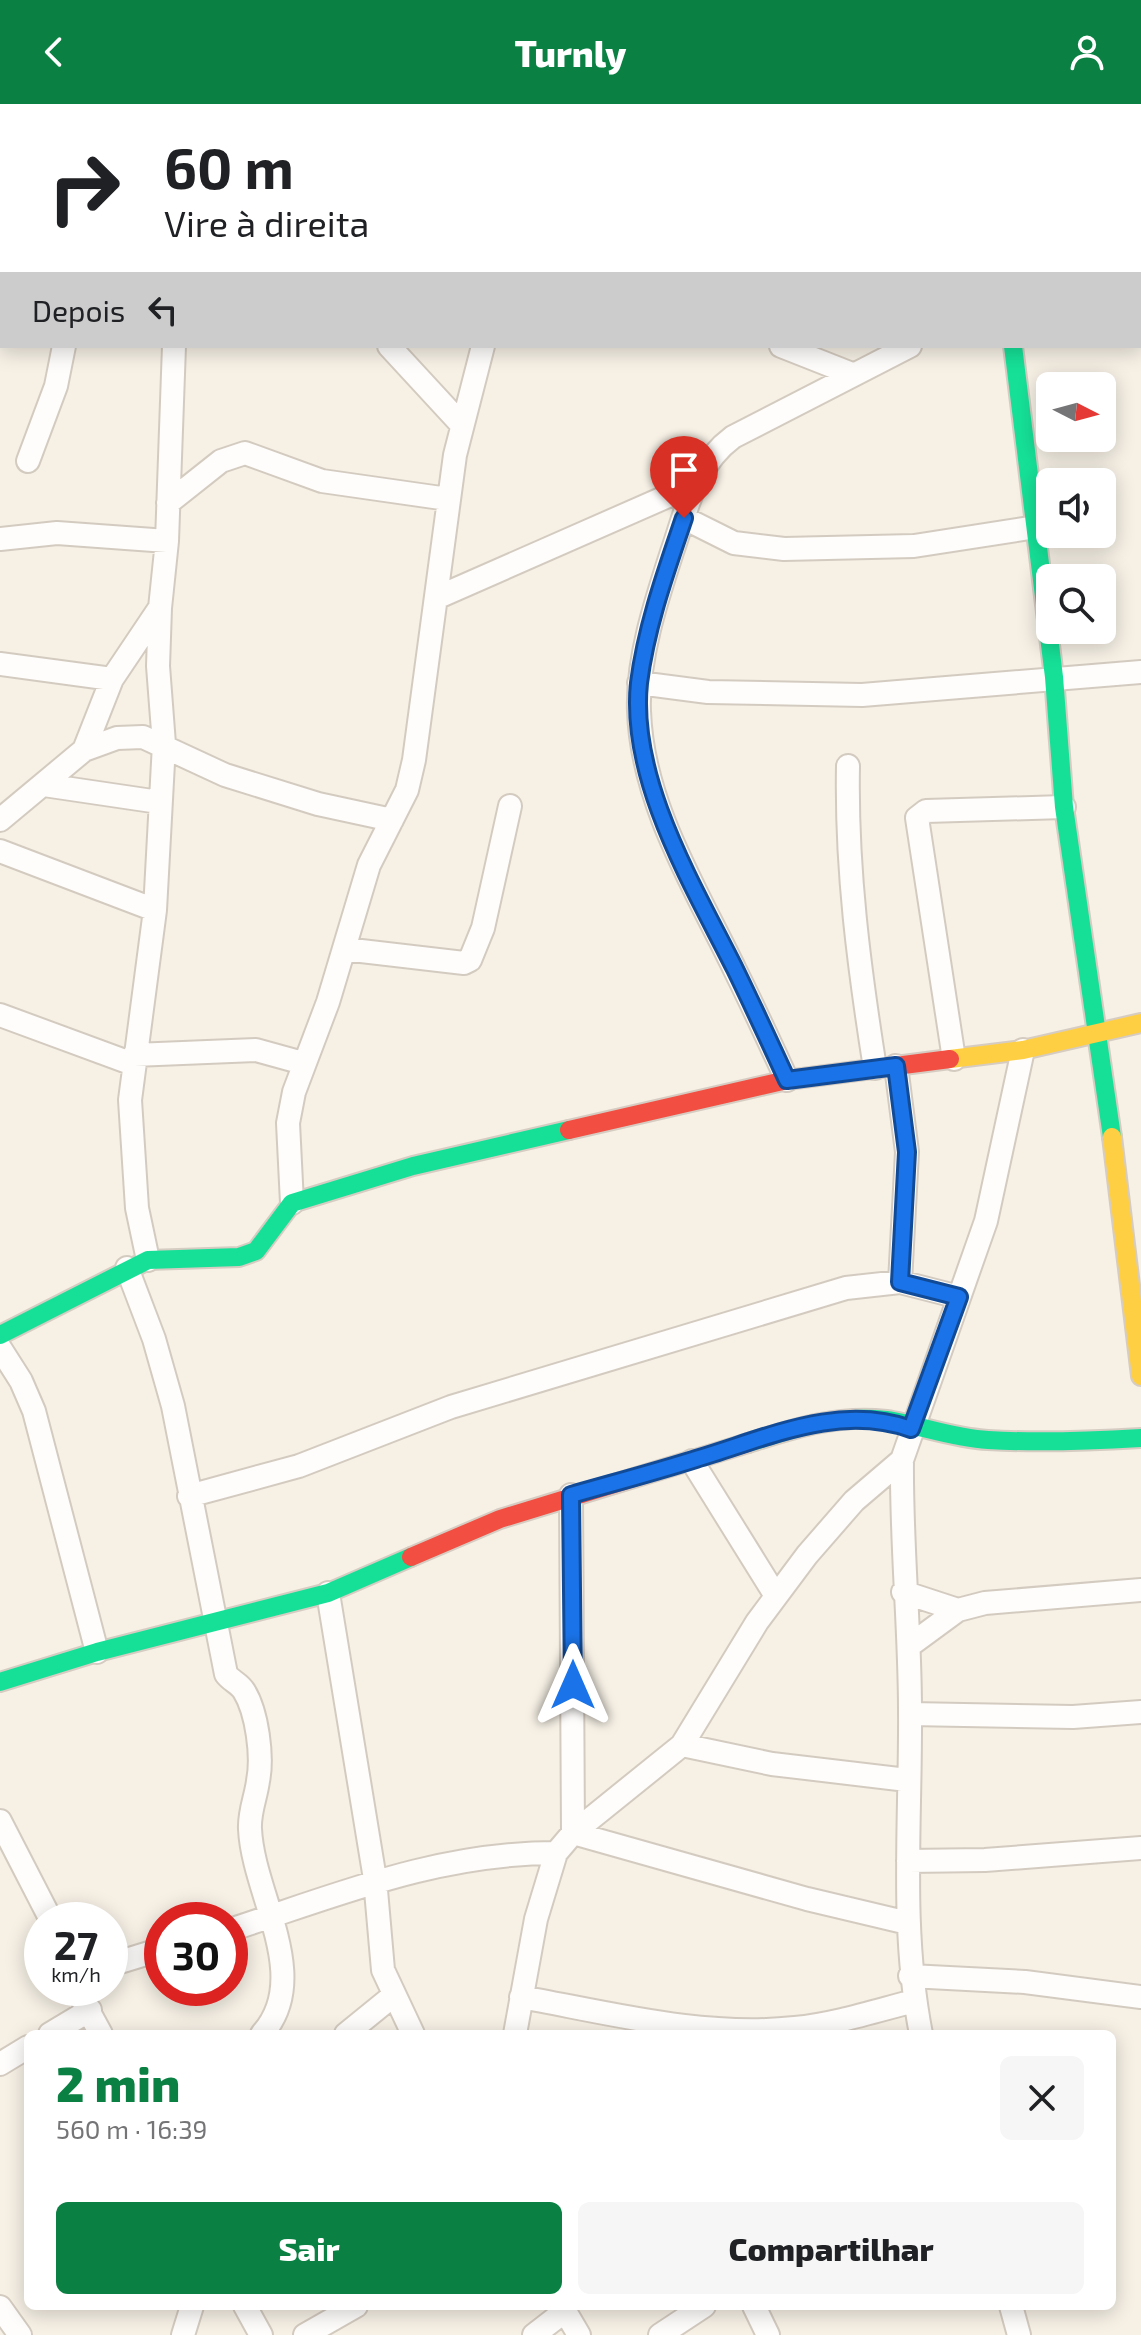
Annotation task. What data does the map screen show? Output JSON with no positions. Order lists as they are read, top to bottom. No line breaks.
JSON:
{"north":"right","page":{"header":"Turnly","turn":["60 m","Vire à direita"],"then":"Depois","speed":"27 km/h","limit":"30","heading":["2 min","560 m · 16:39"],"buttons":["Sair","Compartilhar"]}}
